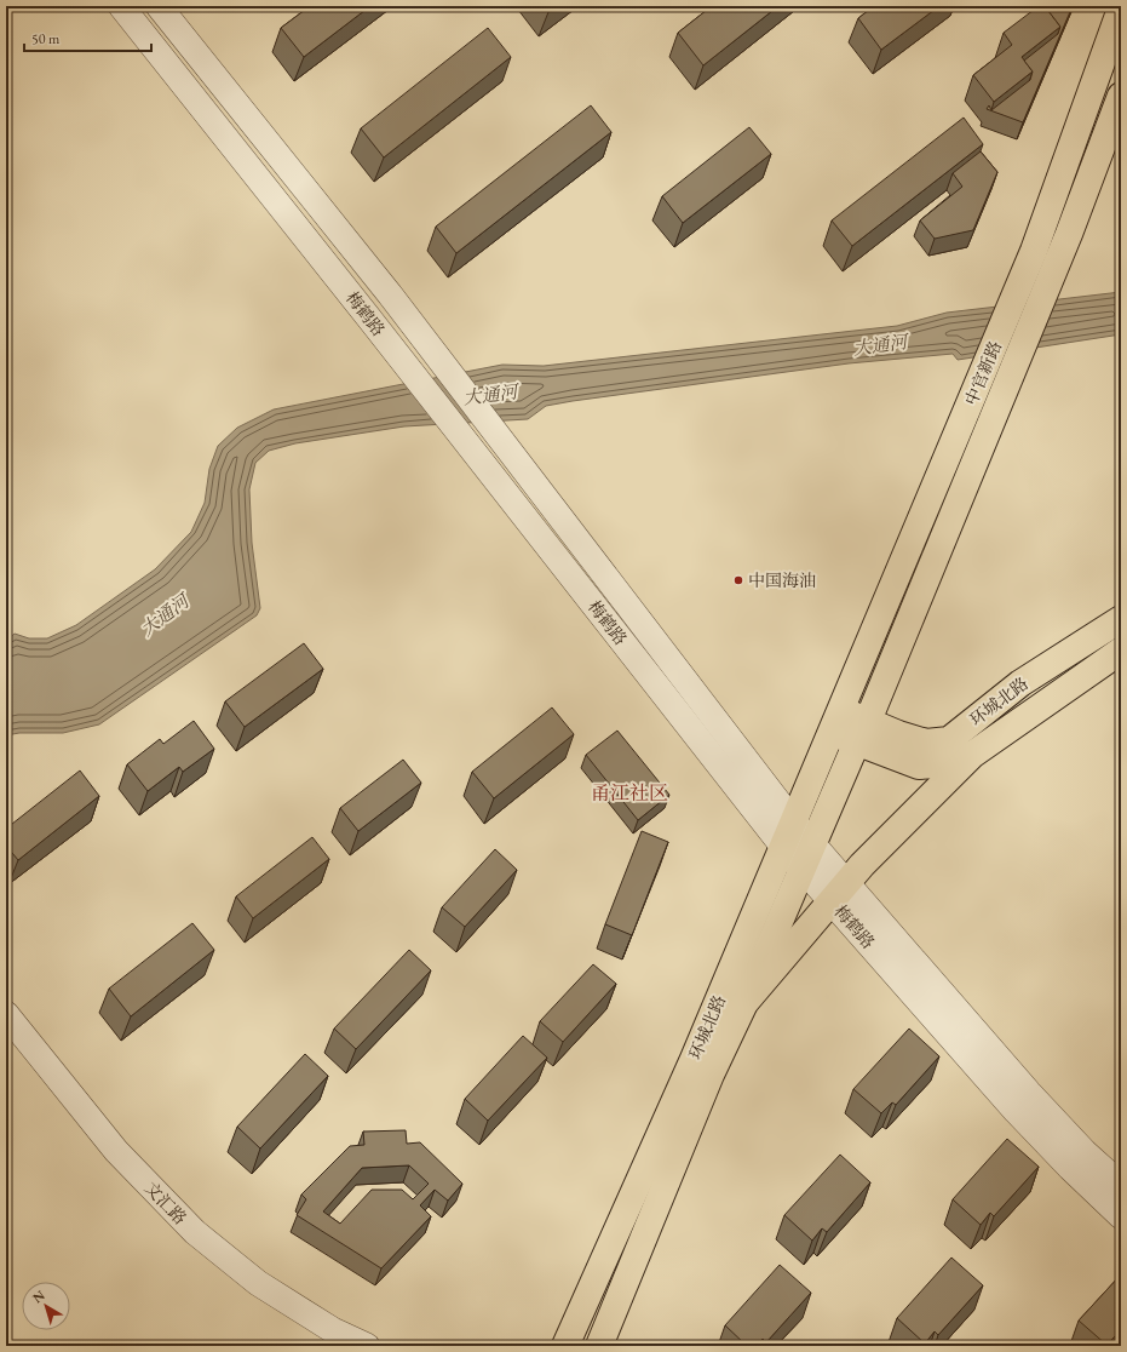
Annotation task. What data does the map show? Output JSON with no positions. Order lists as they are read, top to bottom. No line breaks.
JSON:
{"streets":{"main road":["中官新路","环城北路"],"street":["梅鹤路","文汇路"]},"crossings":[["梅鹤路","环城北路"],["中官新路","环城北路"]],"districts":["甬江社区"],"water":["大通河"],"places":["中国海油"],"scale_bar":"50 m","north":"top left"}
